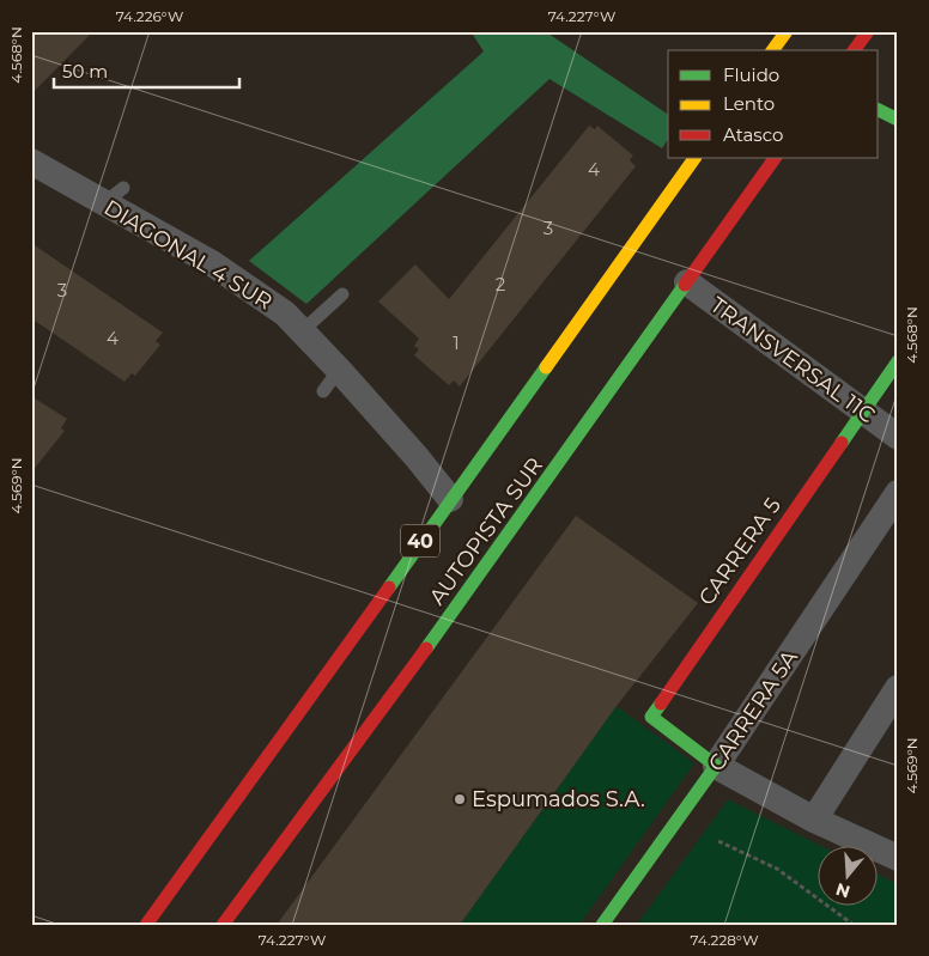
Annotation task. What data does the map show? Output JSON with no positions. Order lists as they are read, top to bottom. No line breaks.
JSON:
{"streets":{"main road":["AUTOPISTA SUR","40","CARRERA 5","CARRERA 5A"],"street":["DIAGONAL 4 SUR","TRANSVERSAL 11C"]},"crossings":[["DIAGONAL 4 SUR","40"],["TRANSVERSAL 11C","AUTOPISTA SUR"],["TRANSVERSAL 11C","CARRERA 5"],["CARRERA 5","CARRERA 5A"]],"places":["Espumados S.A."],"house_numbers":["4","3","2","3","4","1"],"legend":["Fluido","Lento","Atasco"],"scale_bar":"50 m","north":"bottom","coordinates":["74.226°W","74.227°W","4.568°N","4.569°N","74.228°W"]}
